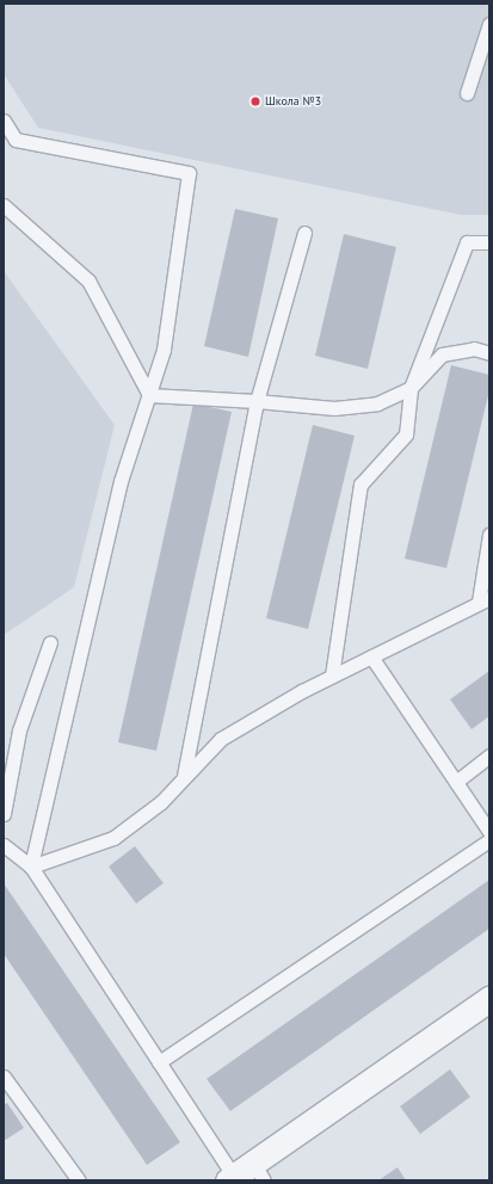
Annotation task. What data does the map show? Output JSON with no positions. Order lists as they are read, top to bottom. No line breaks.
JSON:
{"places":["Школа №3"]}
